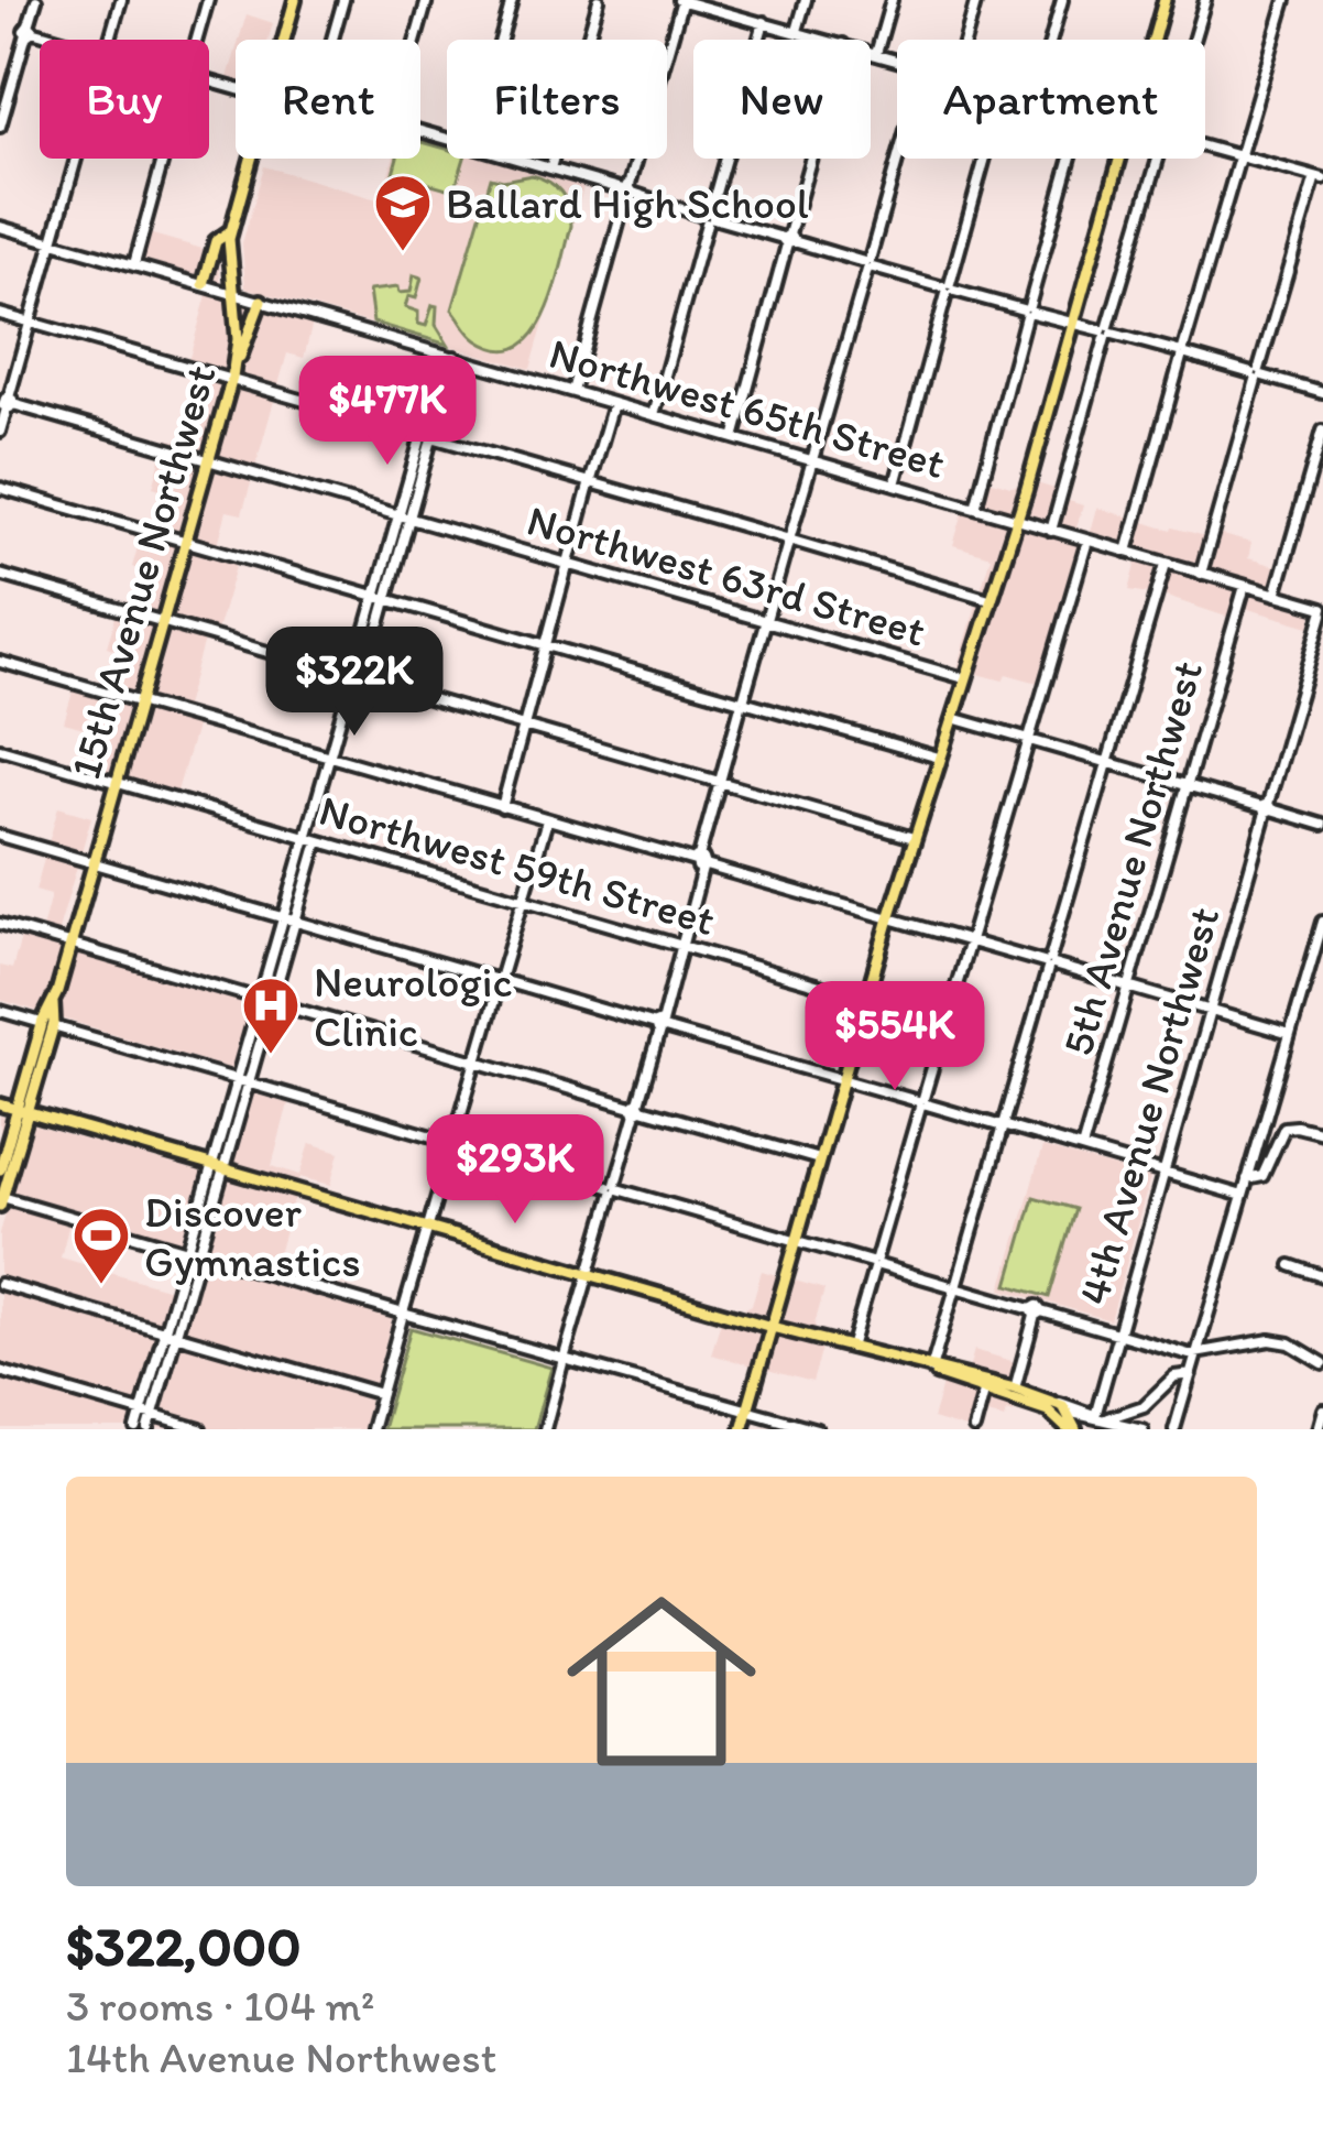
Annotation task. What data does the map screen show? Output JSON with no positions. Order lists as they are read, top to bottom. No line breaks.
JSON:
{"streets":{"main road":["15th Avenue Northwest"],"street":["Northwest 65th Street","Northwest 63rd Street","5th Avenue Northwest","Northwest 59th Street","4th Avenue Northwest"]},"crossings":[["Northwest 65th Street","15th Avenue Northwest"],["Northwest 65th Street","5th Avenue Northwest"],["Northwest 65th Street","4th Avenue Northwest"],["15th Avenue Northwest","Northwest 63rd Street"],["15th Avenue Northwest","Northwest 59th Street"]],"places":{"school or university":["Ballard High School"],"hospital":["Neurologic Clinic"],"sports":["Discover Gymnastics"]},"page":{"chip":["Buy","Rent","Filters","New","Apartment"],"price":["$477K","$322K","$554K","$293K"],"list":[{"name":"$322,000","note":"3 rooms · 104 m² · 14th Avenue Northwest"}]}}
